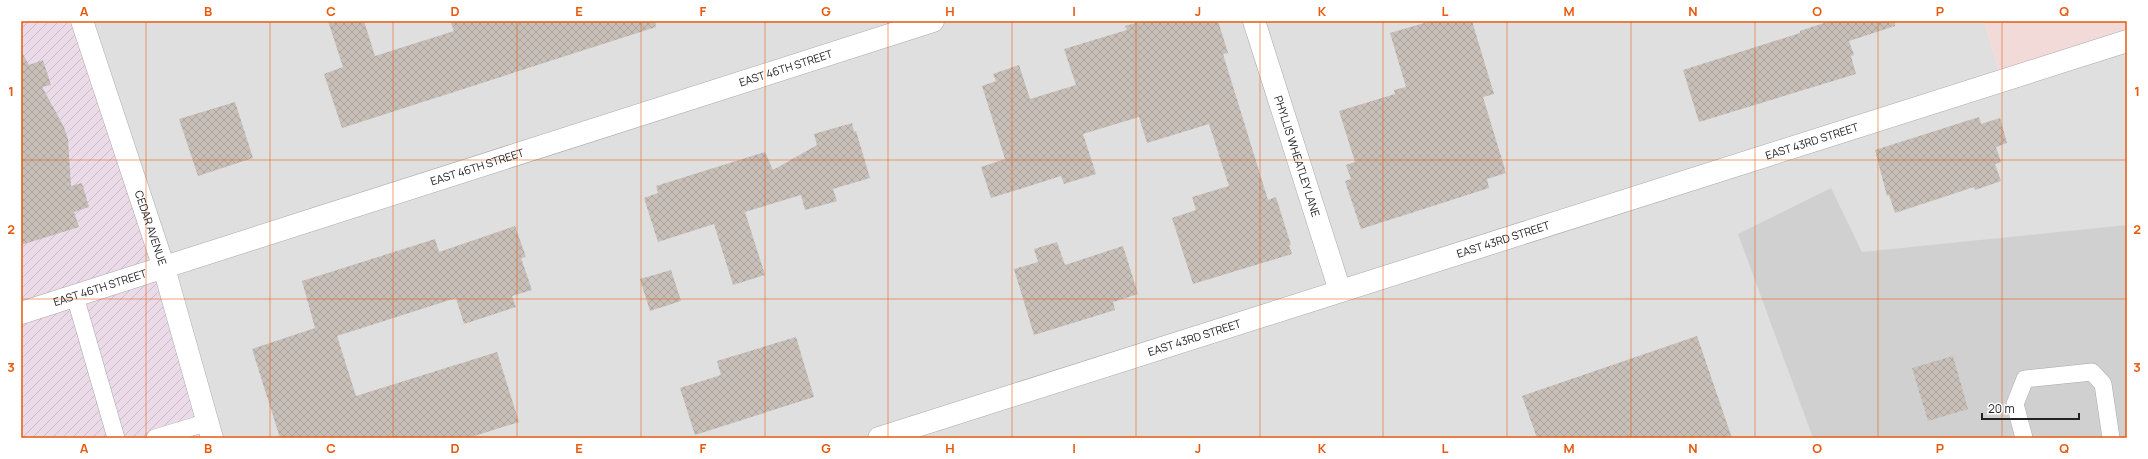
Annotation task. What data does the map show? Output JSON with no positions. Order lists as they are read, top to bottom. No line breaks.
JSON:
{"streets":{"street":["EAST 46TH STREET","EAST 43RD STREET","PHYLLIS WHEATLEY LANE","CEDAR AVENUE"]},"crossings":[["EAST 46TH STREET","CEDAR AVENUE"],["EAST 43RD STREET","PHYLLIS WHEATLEY LANE"]],"scale_bar":"20 m","grid":{"columns":["A","B","C","D","E","F","G","H","I","J","K","L","M","N","O","P","Q"],"rows":["1","2","3"]}}
